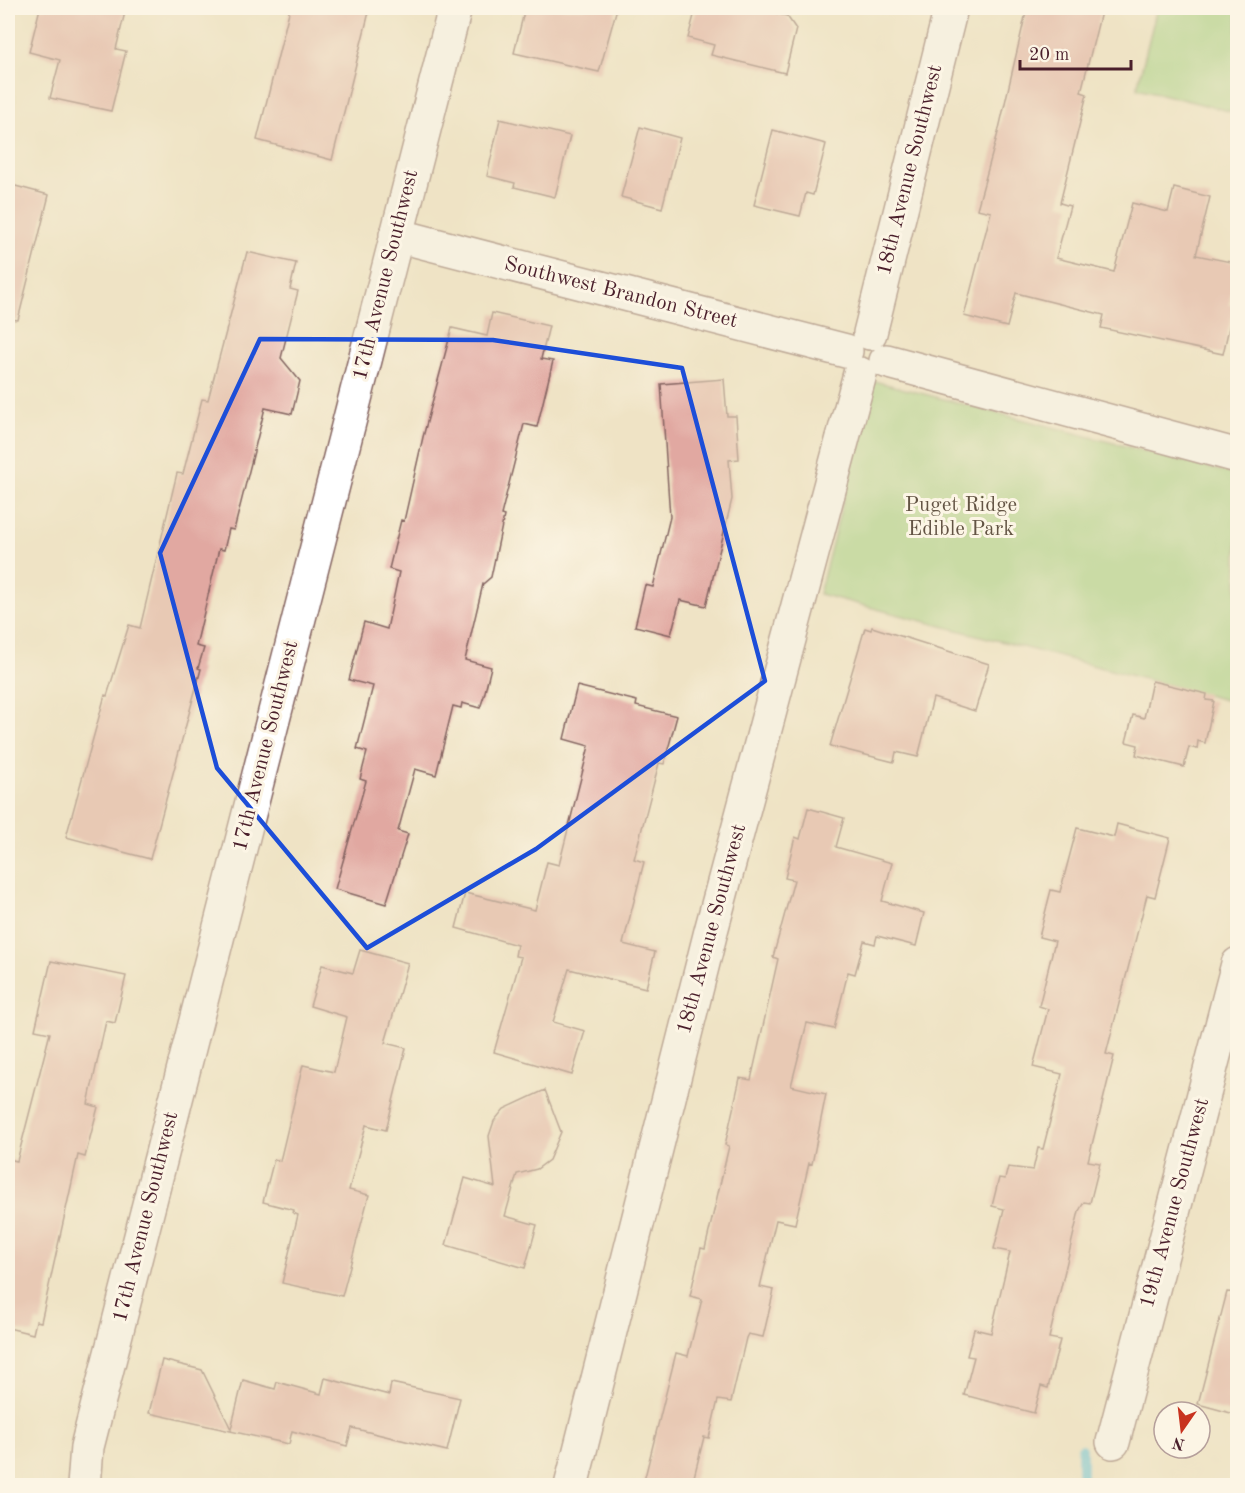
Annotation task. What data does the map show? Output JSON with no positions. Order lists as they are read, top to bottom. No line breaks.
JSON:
{"streets":{"street":["18th Avenue Southwest","17th Avenue Southwest","Southwest Brandon Street","19th Avenue Southwest"]},"crossings":[["18th Avenue Southwest","Southwest Brandon Street"],["17th Avenue Southwest","Southwest Brandon Street"]],"parks":["Puget Ridge Edible Park"],"scale_bar":"20 m","north":"bottom"}
